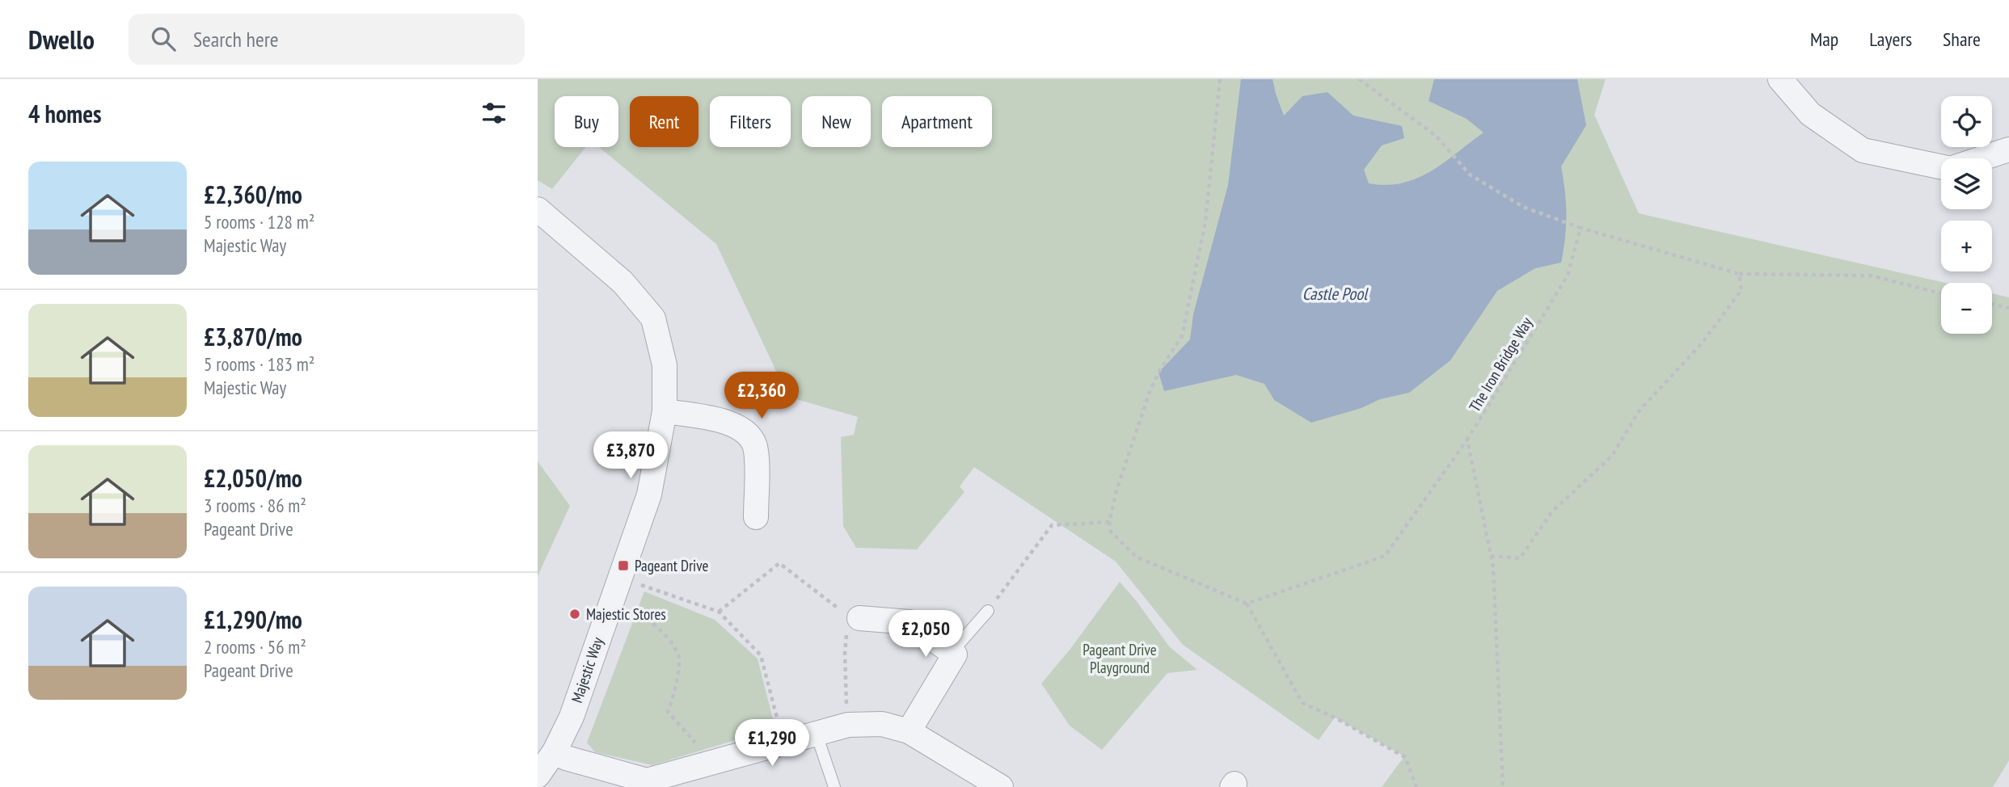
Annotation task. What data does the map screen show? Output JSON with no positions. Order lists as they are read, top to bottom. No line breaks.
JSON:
{"streets":{"street":["Majestic Way"],"path":["The Iron Bridge Way"]},"water":["Castle Pool"],"parks":["Pageant Drive Playground"],"places":{"transit":["Pageant Drive"],"other":["Majestic Stores"]},"page":{"header":"Dwello","search":"Search here","nav":["Map","Layers","Share"],"heading":"4 homes","map_buttons":["+","−"],"chip":["Buy","Rent","Filters","New","Apartment"],"list":[{"name":"£2,360/mo","note":"5 rooms · 128 m² · Majestic Way"},{"name":"£3,870/mo","note":"5 rooms · 183 m² · Majestic Way"},{"name":"£2,050/mo","note":"3 rooms · 86 m² · Pageant Drive"},{"name":"£1,290/mo","note":"2 rooms · 56 m² · Pageant Drive"}],"price":["£2,360","£3,870","£2,050","£1,290"]}}
